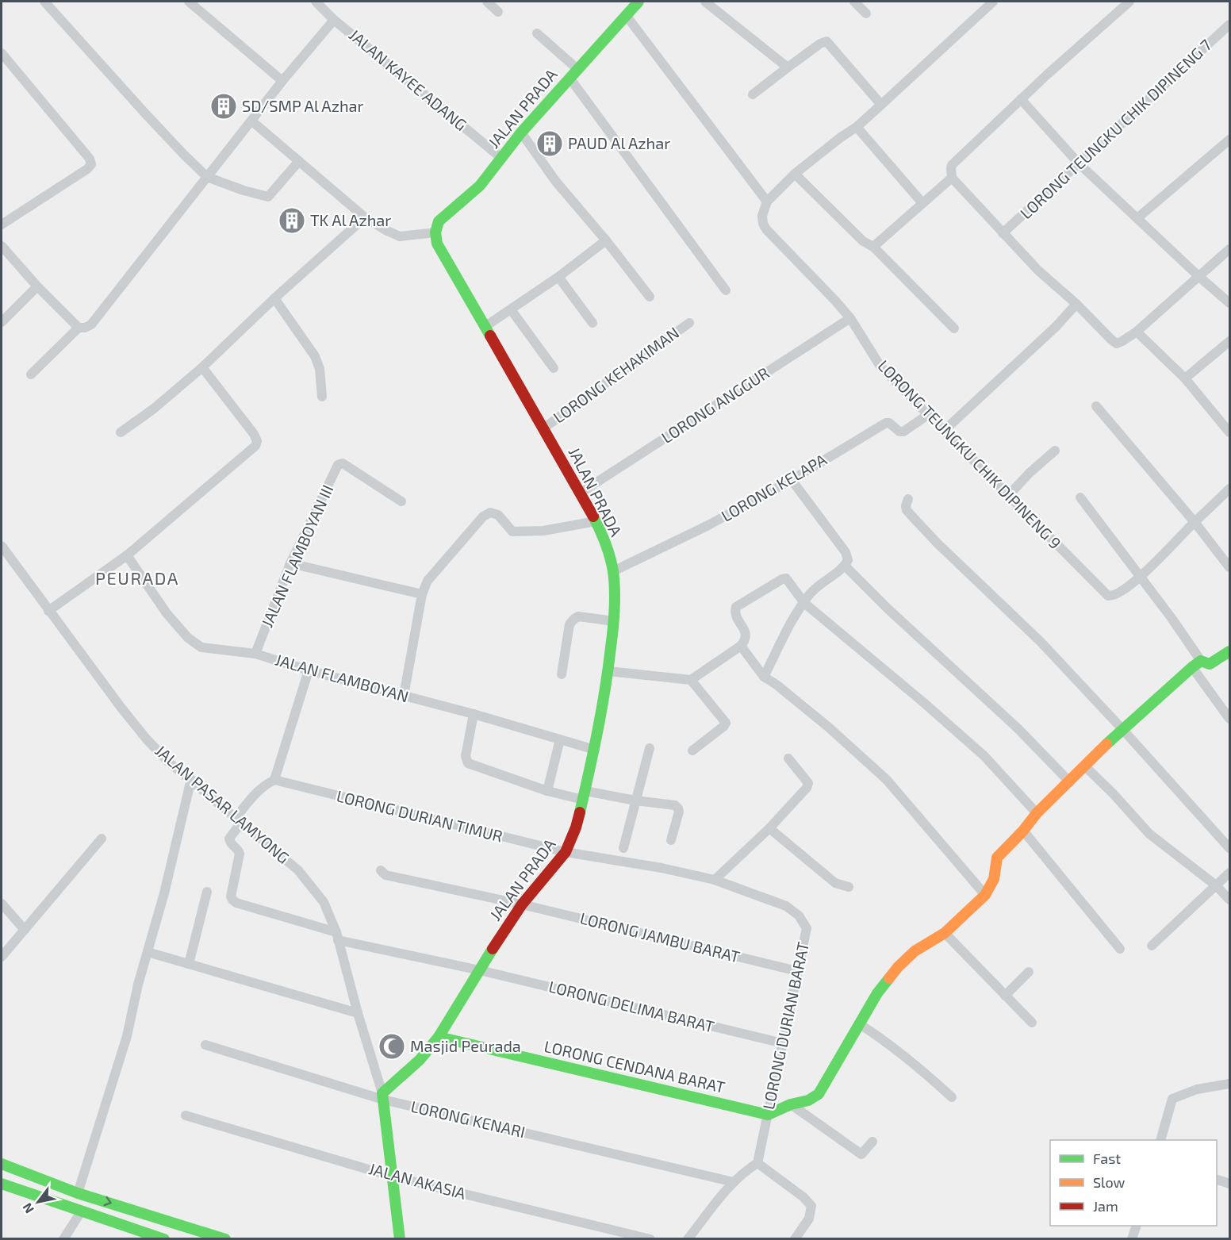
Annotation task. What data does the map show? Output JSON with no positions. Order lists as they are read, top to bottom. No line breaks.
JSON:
{"streets":{"main road":["JALAN PRADA","LORONG CENDANA BARAT"],"street":["JALAN KAYEE ADANG","LORONG TEUNGKU CHIK DIPINENG 7","LORONG KEHAKIMAN","LORONG ANGGUR","LORONG TEUNGKU CHIK DIPINENG 9","LORONG KELAPA","JALAN FLAMBOYAN III","JALAN FLAMBOYAN","JALAN PASAR LAMYONG","LORONG DURIAN TIMUR","LORONG JAMBU BARAT","LORONG DELIMA BARAT","LORONG DURIAN BARAT","LORONG KENARI","JALAN AKASIA"]},"crossings":[["JALAN KAYEE ADANG","JALAN PRADA"],["JALAN PRADA","LORONG KEHAKIMAN"],["JALAN PRADA","LORONG ANGGUR"],["JALAN PRADA","LORONG KELAPA"],["JALAN PRADA","JALAN FLAMBOYAN"],["JALAN PRADA","JALAN PASAR LAMYONG"],["JALAN PRADA","LORONG DURIAN TIMUR"],["JALAN PRADA","LORONG JAMBU BARAT"],["JALAN PRADA","LORONG DELIMA BARAT"],["JALAN PRADA","LORONG DURIAN BARAT"],["JALAN PRADA","LORONG CENDANA BARAT"],["JALAN PRADA","LORONG KENARI"],["LORONG ANGGUR","LORONG TEUNGKU CHIK DIPINENG 9"],["LORONG TEUNGKU CHIK DIPINENG 9","LORONG KELAPA"],["JALAN FLAMBOYAN III","JALAN FLAMBOYAN"],["JALAN PASAR LAMYONG","LORONG DELIMA BARAT"],["JALAN PASAR LAMYONG","LORONG KENARI"],["LORONG DURIAN TIMUR","LORONG DURIAN BARAT"],["LORONG JAMBU BARAT","LORONG DURIAN BARAT"],["LORONG DELIMA BARAT","LORONG DURIAN BARAT"],["LORONG DURIAN BARAT","LORONG CENDANA BARAT"]],"districts":["PEURADA"],"places":{"building":["SD/SMP Al Azhar","PAUD Al Azhar","TK Al Azhar"],"mosque":["Masjid Peurada"]},"legend":["Fast","Slow","Jam"],"north":"bottom left"}
